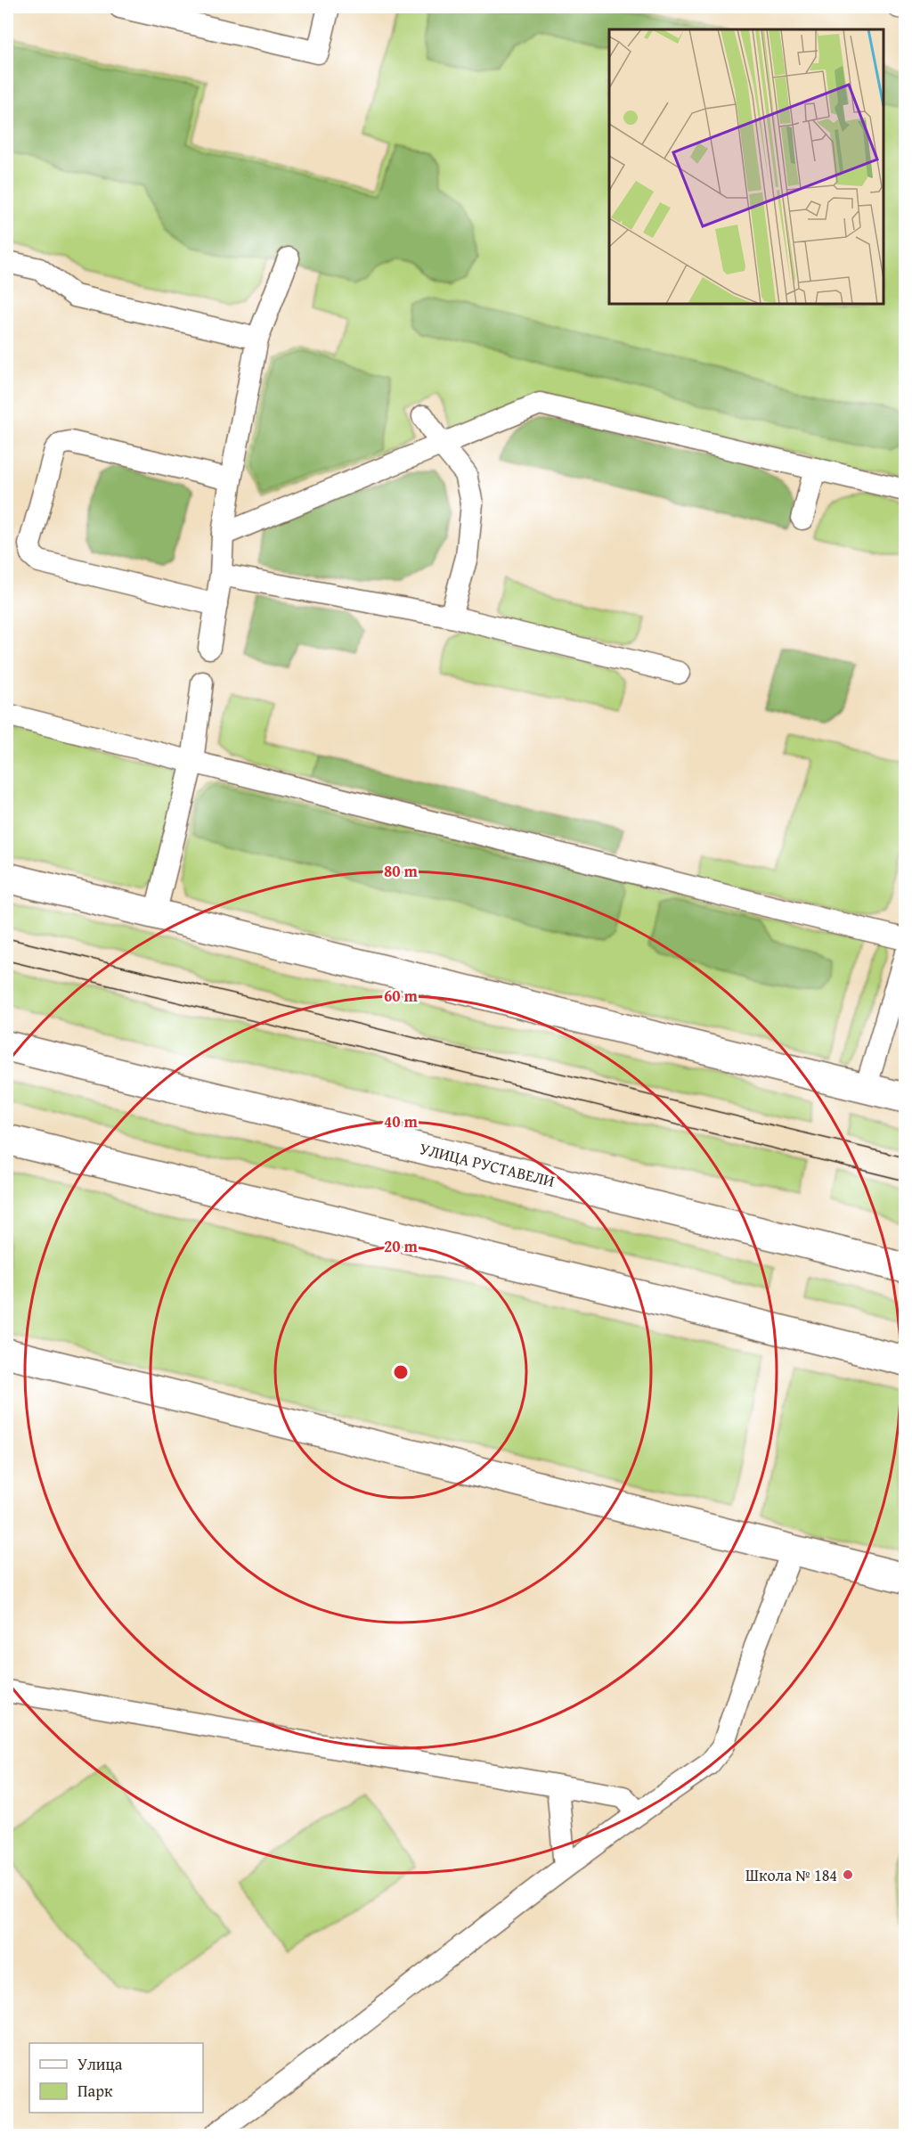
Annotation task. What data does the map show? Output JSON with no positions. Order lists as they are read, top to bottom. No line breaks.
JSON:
{"streets":{"street":["УЛИЦА РУСТАВЕЛИ"]},"places":["Школа № 184"],"legend":["Улица","Парк"],"rings":["80 m","60 m","40 m","20 m"]}
